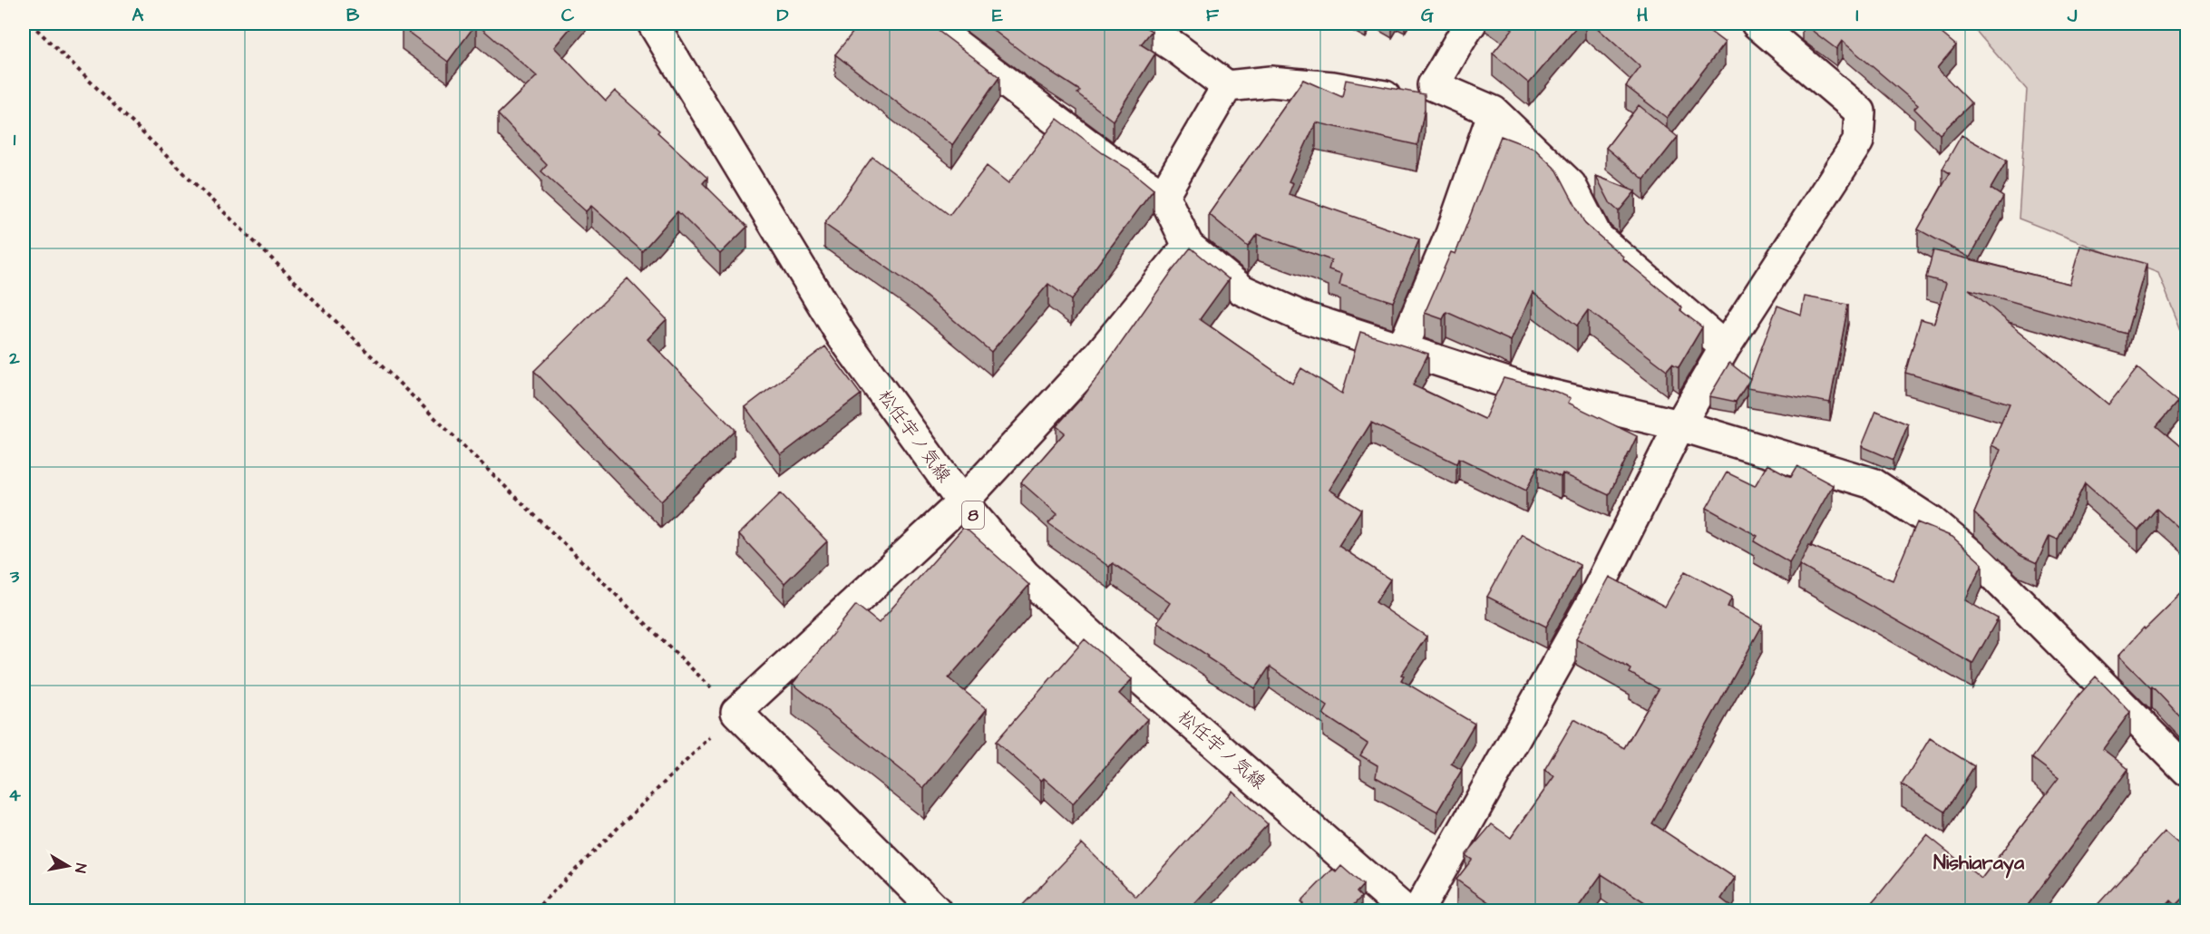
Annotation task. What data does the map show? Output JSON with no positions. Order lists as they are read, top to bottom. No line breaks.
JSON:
{"streets":{"street":["松任宇ノ気線","8"]},"districts":["Nishiaraya"],"north":"right","grid":{"columns":["A","B","C","D","E","F","G","H","I","J"],"rows":["1","2","3","4"]}}
